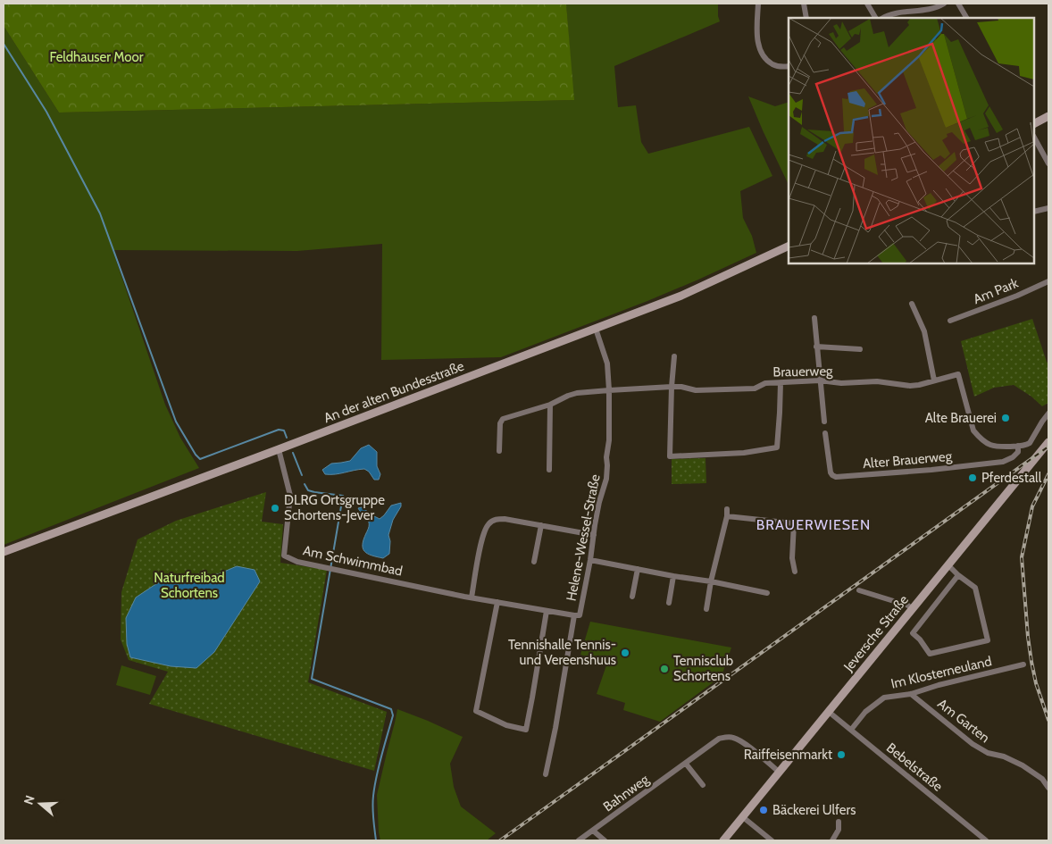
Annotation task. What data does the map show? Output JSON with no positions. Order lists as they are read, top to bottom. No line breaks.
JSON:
{"streets":{"street":["Am Park","Brauerweg","An der alten Bundesstraße","Alter Brauerweg","Helene-Wessel-Straße","Am Schwimmbad","Jeversche Straße","Im Klosterneuland","Am Garten","Bebelstraße","Bahnweg"]},"crossings":[["Brauerweg","Alter Brauerweg"],["Brauerweg","Helene-Wessel-Straße"],["An der alten Bundesstraße","Helene-Wessel-Straße"],["An der alten Bundesstraße","Am Schwimmbad"],["Helene-Wessel-Straße","Am Schwimmbad"],["Jeversche Straße","Bebelstraße"],["Jeversche Straße","Bahnweg"],["Im Klosterneuland","Am Garten"],["Im Klosterneuland","Bebelstraße"]],"districts":["BRAUERWIESEN"],"parks":["Feldhauser Moor","Naturfreibad Schortens"],"places":["Alte Brauerei","Pferdestall","DLRG Ortsgruppe Schortens-Jever","Tennishalle Tennis- und Vereenshuus","Tennisclub Schortens","Raiffeisenmarkt","Bäckerei Ulfers"],"north":"left"}
